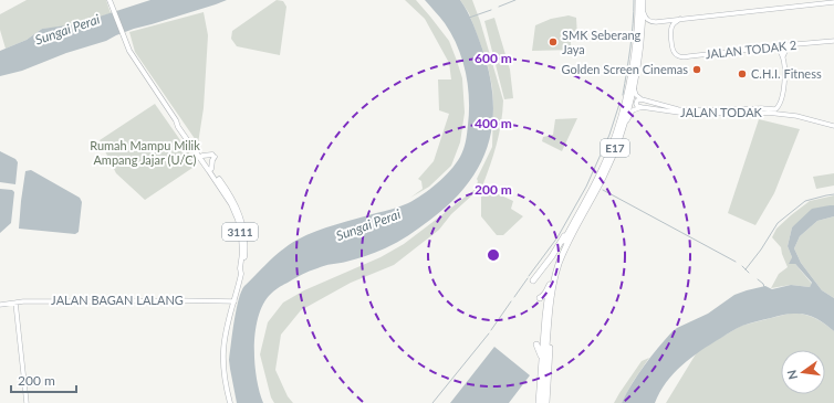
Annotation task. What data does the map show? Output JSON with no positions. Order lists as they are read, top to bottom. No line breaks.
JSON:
{"streets":{"highway":["E17"],"main road":["JALAN TODAK 2","JALAN TODAK","JALAN BAGAN LALANG"]},"water":["Sungai Perai"],"parks":["Rumah Mampu Milik Ampang Jajar (U/C)"],"places":["SMK Seberang Jaya","Golden Screen Cinemas","C.H.I. Fitness"],"scale_bar":"200 m","north":"left","rings":["600 m","400 m","200 m"]}
